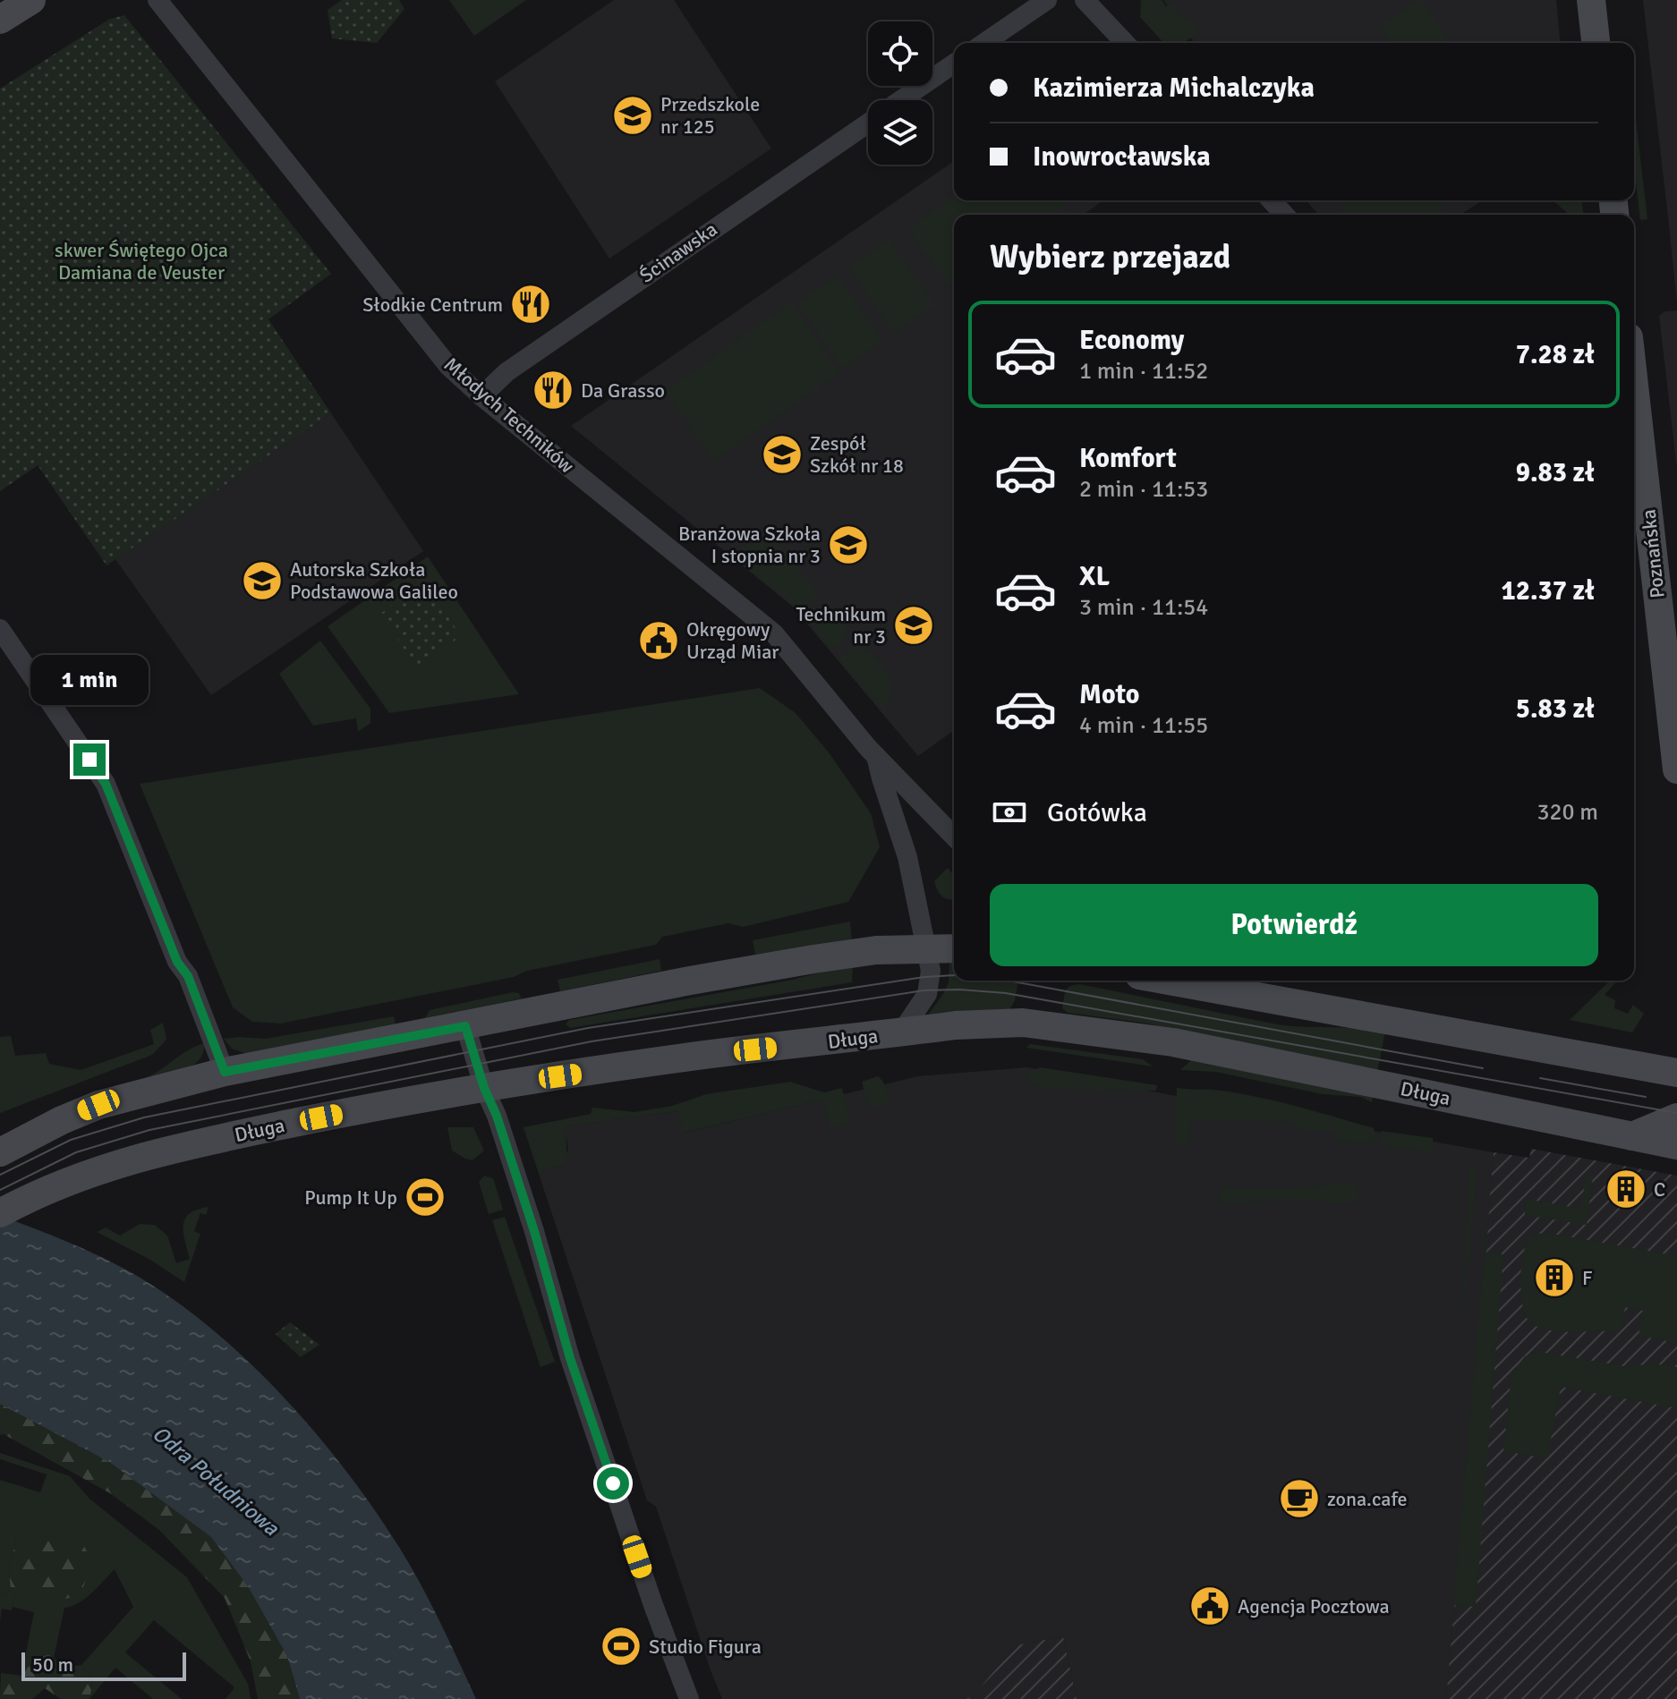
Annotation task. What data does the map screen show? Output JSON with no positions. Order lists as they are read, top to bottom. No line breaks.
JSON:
{"streets":{"street":["Ścinawska","Młodych Techników","Poznańska","Długa"]},"crossings":[["Ścinawska","Młodych Techników"],["Młodych Techników","Długa"]],"water":["Odra Południowa"],"parks":["skwer Świętego Ojca Damiana de Veuster"],"places":{"school or university":["Przedszkole nr 125","Zespół Szkół nr 18","Branżowa Szkoła I stopnia nr 3","Autorska Szkoła Podstawowa Galileo","Technikum nr 3"],"restaurant":["Słodkie Centrum","Da Grasso"],"public building":["Okręgowy Urząd Miar","Agencja Pocztowa"],"building":["C","F"],"sports":["Pump It Up","Studio Figura"],"cafe":["zona.cafe"]},"scale_bar":"50 m","page":{"banner":["Kazimierza Michalczyka","Inowrocławska"],"heading":"Wybierz przejazd","list":[{"name":"Economy","note":"1 min · 11:52","value":"7.28 zł"},{"name":"Komfort","note":"2 min · 11:53","value":"9.83 zł"},{"name":"XL","note":"3 min · 11:54","value":"12.37 zł"},{"name":"Moto","note":"4 min · 11:55","value":"5.83 zł"}],"bubble":"1 min","pay":["Gotówka","320 m"],"buttons":"Potwierdź","scale":"50 m"}}
